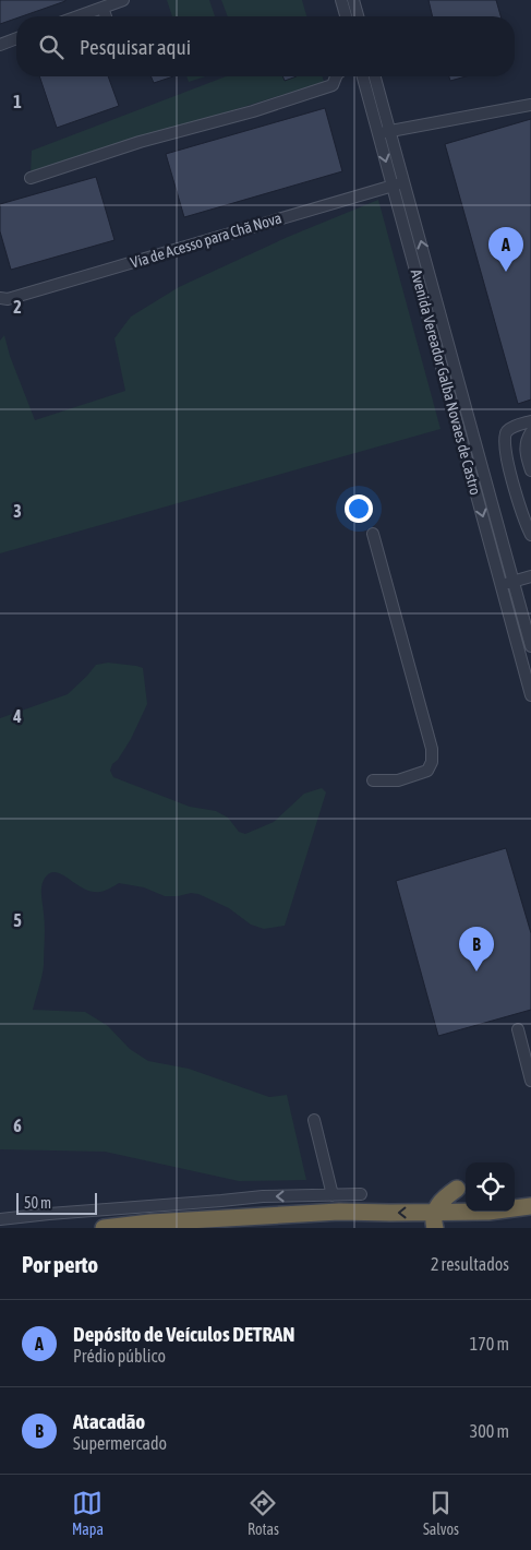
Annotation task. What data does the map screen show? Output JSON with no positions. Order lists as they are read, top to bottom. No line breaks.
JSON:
{"streets":{"street":["Via de Acesso para Chã Nova","Avenida Vereador Galba Novaes de Castro"]},"crossings":[["Via de Acesso para Chã Nova","Avenida Vereador Galba Novaes de Castro"]],"scale_bar":"50 m","page":{"search":"Pesquisar aqui","pins":["A","B"],"scale":"50 m","heading":["Por perto","2 resultados"],"list":[{"mark":"A","name":"Depósito de Veículos DETRAN","note":"Prédio público","value":"170 m"},{"mark":"B","name":"Atacadão","note":"Supermercado","value":"300 m"}],"nav":["Mapa","Rotas","Salvos"]},"grid":{"rows":["1","2","3","4","5","6"]}}
